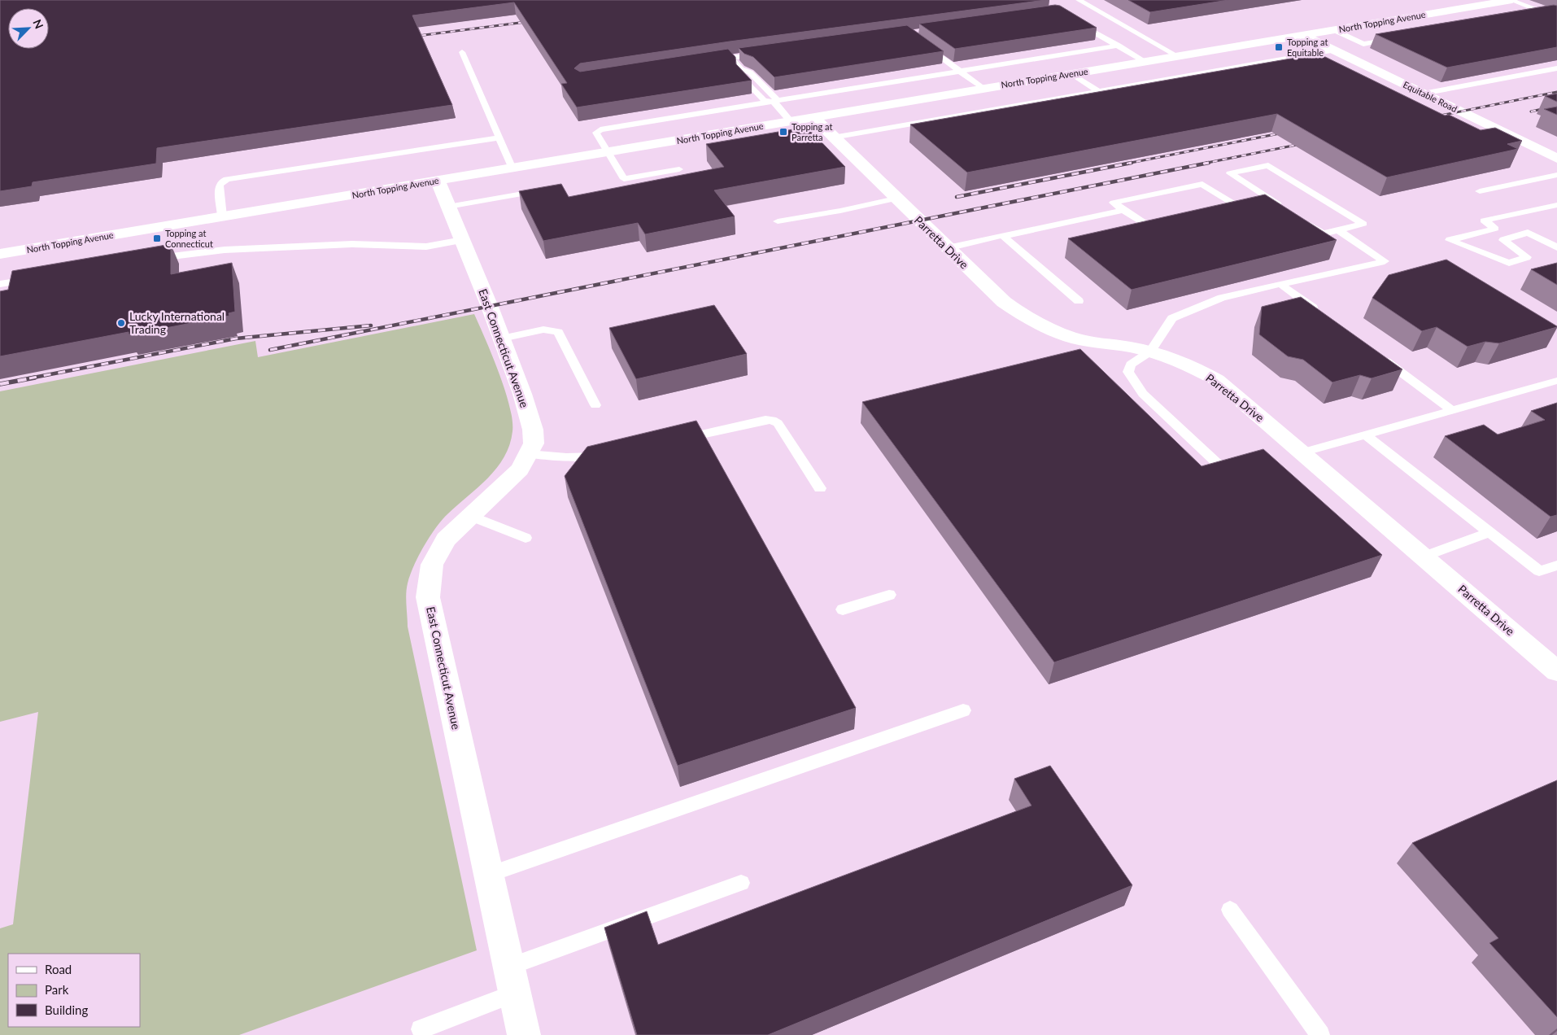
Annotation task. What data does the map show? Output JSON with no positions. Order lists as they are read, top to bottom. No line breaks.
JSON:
{"streets":{"street":["North Topping Avenue","Equitable Road","Parretta Drive","East Connecticut Avenue"]},"crossings":[["North Topping Avenue","Equitable Road"],["North Topping Avenue","Parretta Drive"],["North Topping Avenue","East Connecticut Avenue"]],"places":{"transit":["Topping at Equitable","Topping at Parretta","Topping at Connecticut"],"other":["Lucky International Trading"]},"legend":["Road","Park","Building"],"north":"top right"}
